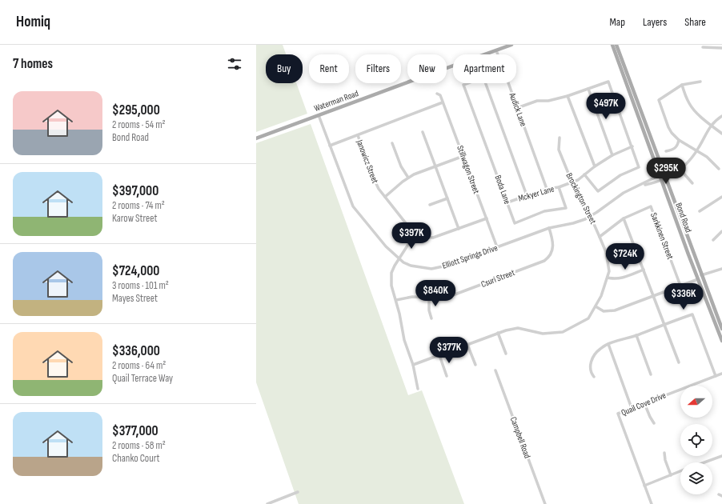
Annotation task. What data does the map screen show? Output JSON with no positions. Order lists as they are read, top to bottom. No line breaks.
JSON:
{"streets":{"main road":["Waterman Road","Bond Road"],"street":["Audick Lane","Janowicz Street","Stillwagon Street","Boda Lane","Mckyer Lane","Brockington Street","Sarkkinen Street","Elliott Springs Drive","Csuri Street","Quail Cove Drive","Campbell Road"]},"crossings":[["Waterman Road","Audick Lane"],["Waterman Road","Elliott Springs Drive"],["Audick Lane","Mckyer Lane"],["Stillwagon Street","Elliott Springs Drive"],["Boda Lane","Mckyer Lane"],["Mckyer Lane","Brockington Street"],["Brockington Street","Sarkkinen Street"],["Brockington Street","Elliott Springs Drive"],["Elliott Springs Drive","Csuri Street"]],"north":"left","page":{"header":"Homiq","nav":["Map","Layers","Share"],"heading":"7 homes","chip":["Buy","Rent","Filters","New","Apartment"],"list":[{"name":"$295,000","note":"2 rooms · 54 m² · Bond Road"},{"name":"$397,000","note":"2 rooms · 74 m² · Karow Street"},{"name":"$724,000","note":"3 rooms · 101 m² · Mayes Street"},{"name":"$336,000","note":"2 rooms · 64 m² · Quail Terrace Way"},{"name":"$377,000","note":"2 rooms · 58 m² · Chanko Court"}],"price":["$497K","$295K","$397K","$724K","$840K","$336K","$377K"]}}
